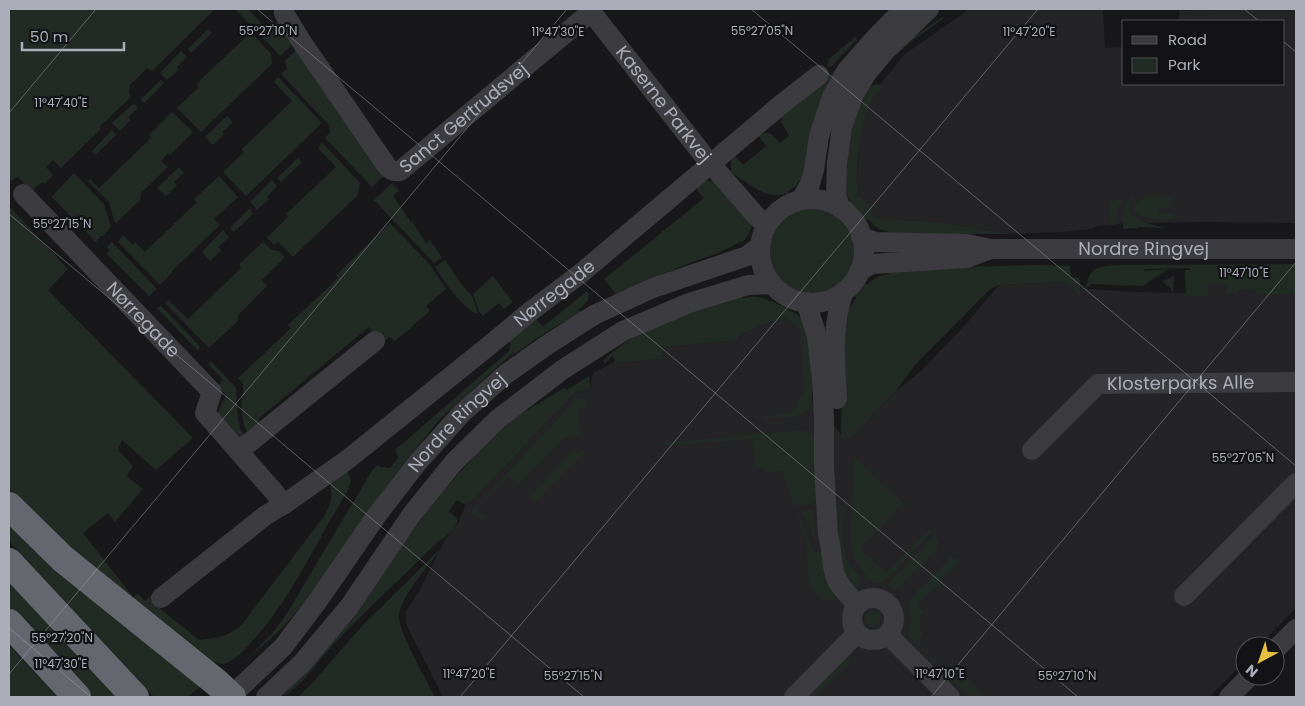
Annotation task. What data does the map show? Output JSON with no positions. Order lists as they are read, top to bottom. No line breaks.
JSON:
{"streets":{"street":["Kaserne Parkvej","Sanct Gertrudsvej","Nordre Ringvej","Nørregade","Klosterparks Alle"]},"crossings":[["Kaserne Parkvej","Sanct Gertrudsvej"],["Kaserne Parkvej","Nordre Ringvej"],["Kaserne Parkvej","Nørregade"]],"legend":["Road","Park"],"scale_bar":"50 m","north":"bottom left","coordinates":["55°27'10\"N","55°27'05\"N","11°47'30\"E","11°47'20\"E","11°47'40\"E","55°27'15\"N","11°47'10\"E","55°27'20\"N"]}
